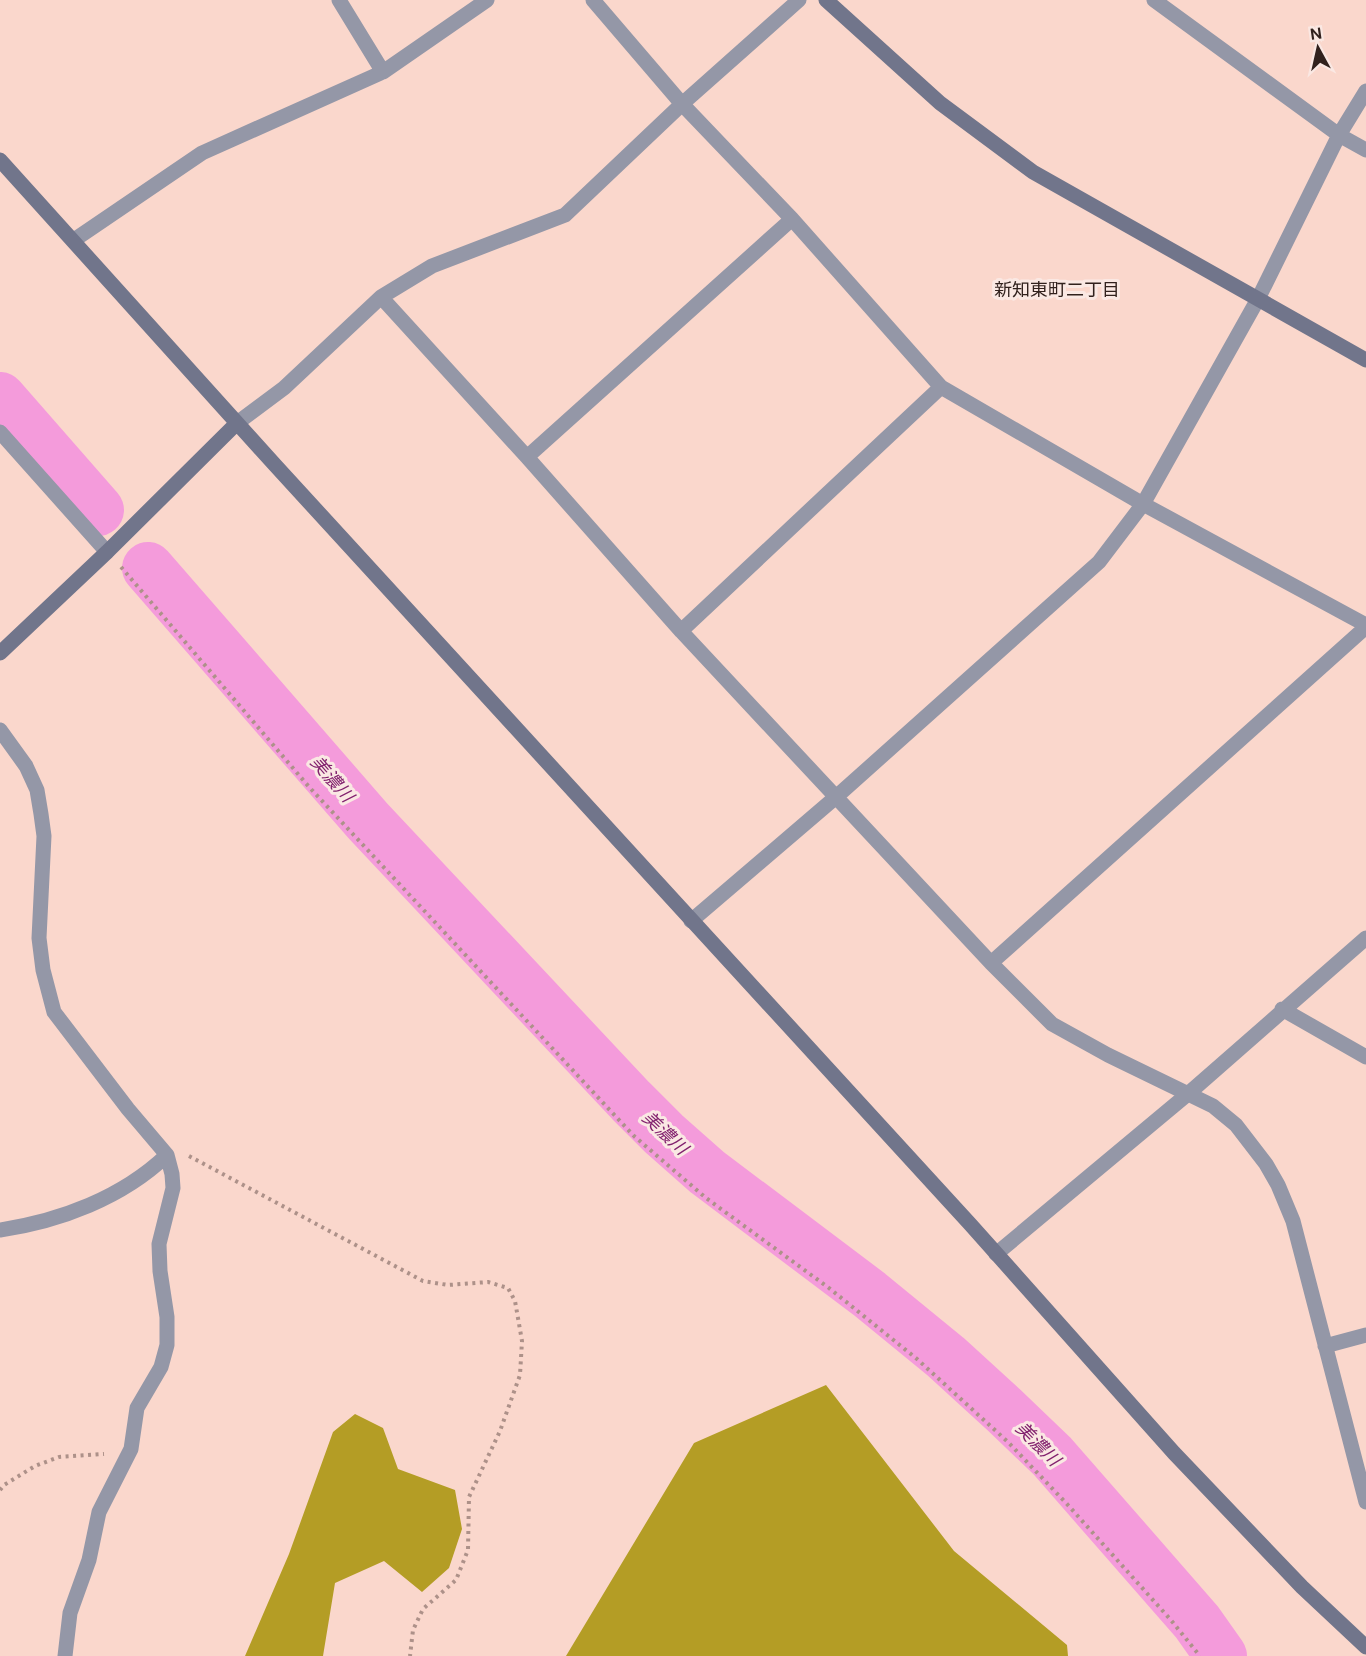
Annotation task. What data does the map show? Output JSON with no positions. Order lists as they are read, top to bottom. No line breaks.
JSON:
{"districts":["新知東町二丁目"],"water":["美濃川"],"north":"top"}
